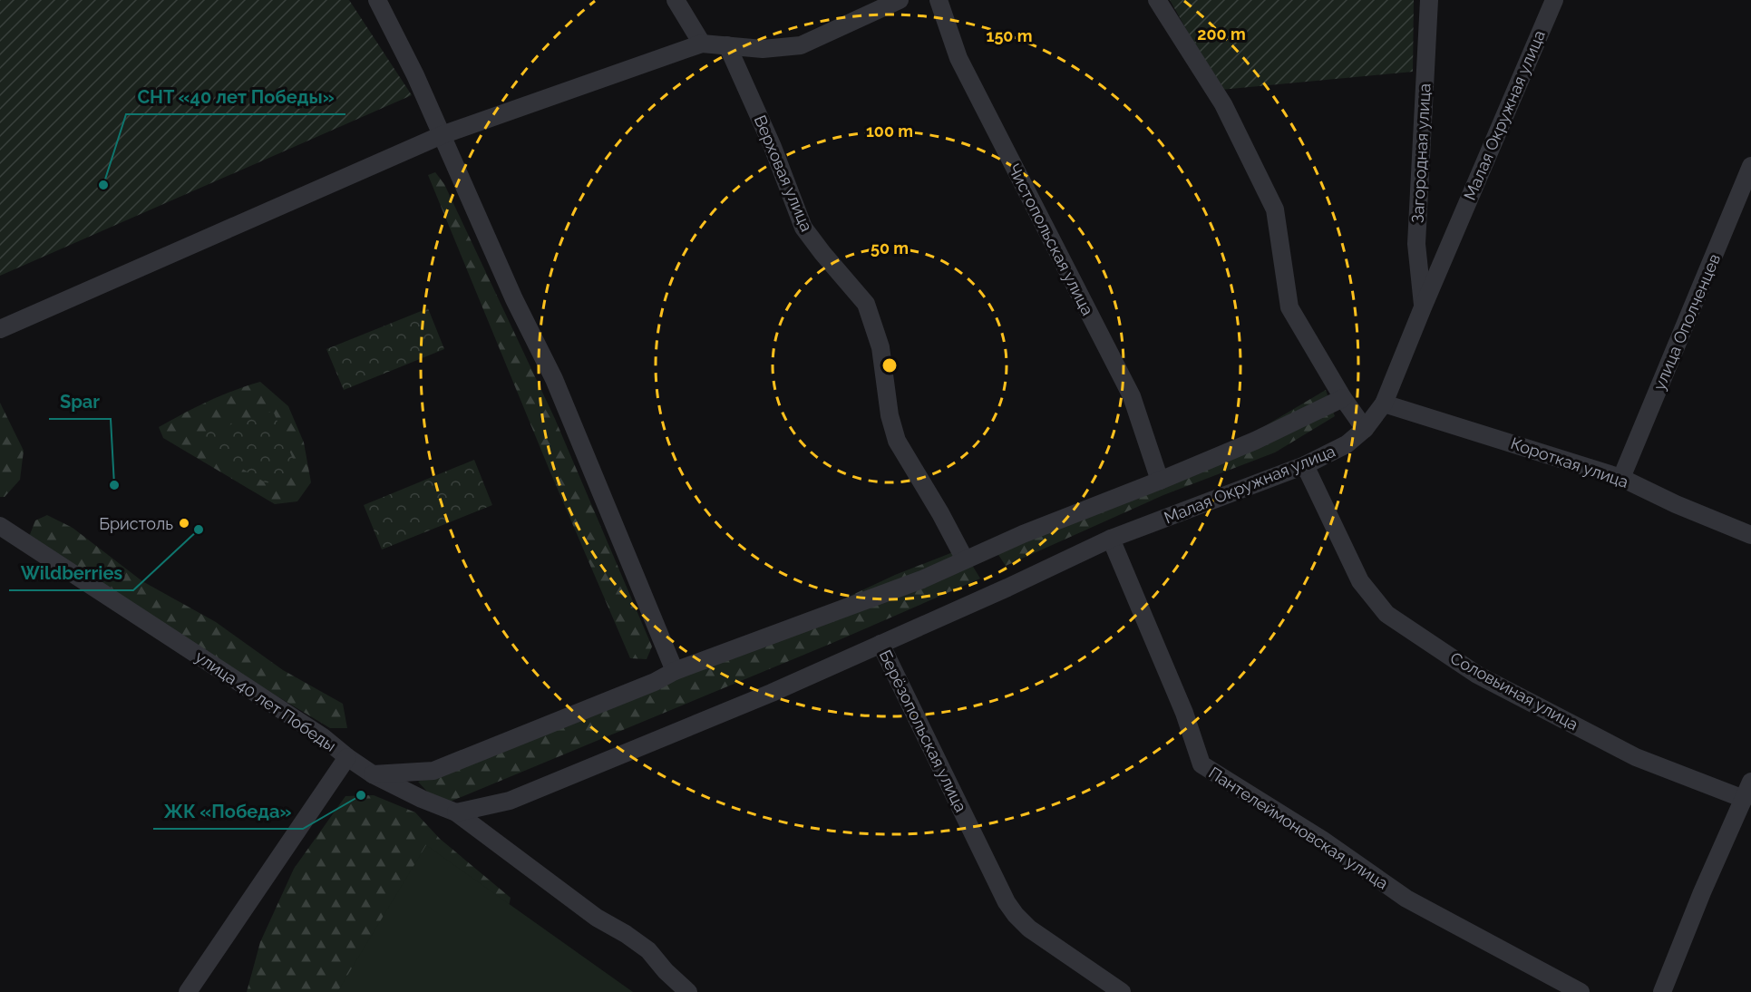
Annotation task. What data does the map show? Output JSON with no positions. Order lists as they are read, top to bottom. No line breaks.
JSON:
{"streets":{"street":["Малая Окружная улица","Загородная улица","Верховая улица","Чистопольская улица","улица Ополченцев","Короткая улица","Соловьиная улица","улица 40 лет Победы","Берёзопольская улица","Пантелеймоновская улица"]},"crossings":[["Малая Окружная улица","Загородная улица"],["Малая Окружная улица","Короткая улица"],["Малая Окружная улица","Соловьиная улица"],["Малая Окружная улица","Берёзопольская улица"],["Малая Окружная улица","Пантелеймоновская улица"],["улица Ополченцев","Короткая улица"]],"places":["СНТ «40 лет Победы»","Spar","Бристоль","Wildberries","ЖК «Победа»"],"rings":["200 m","150 m","100 m","50 m"]}
